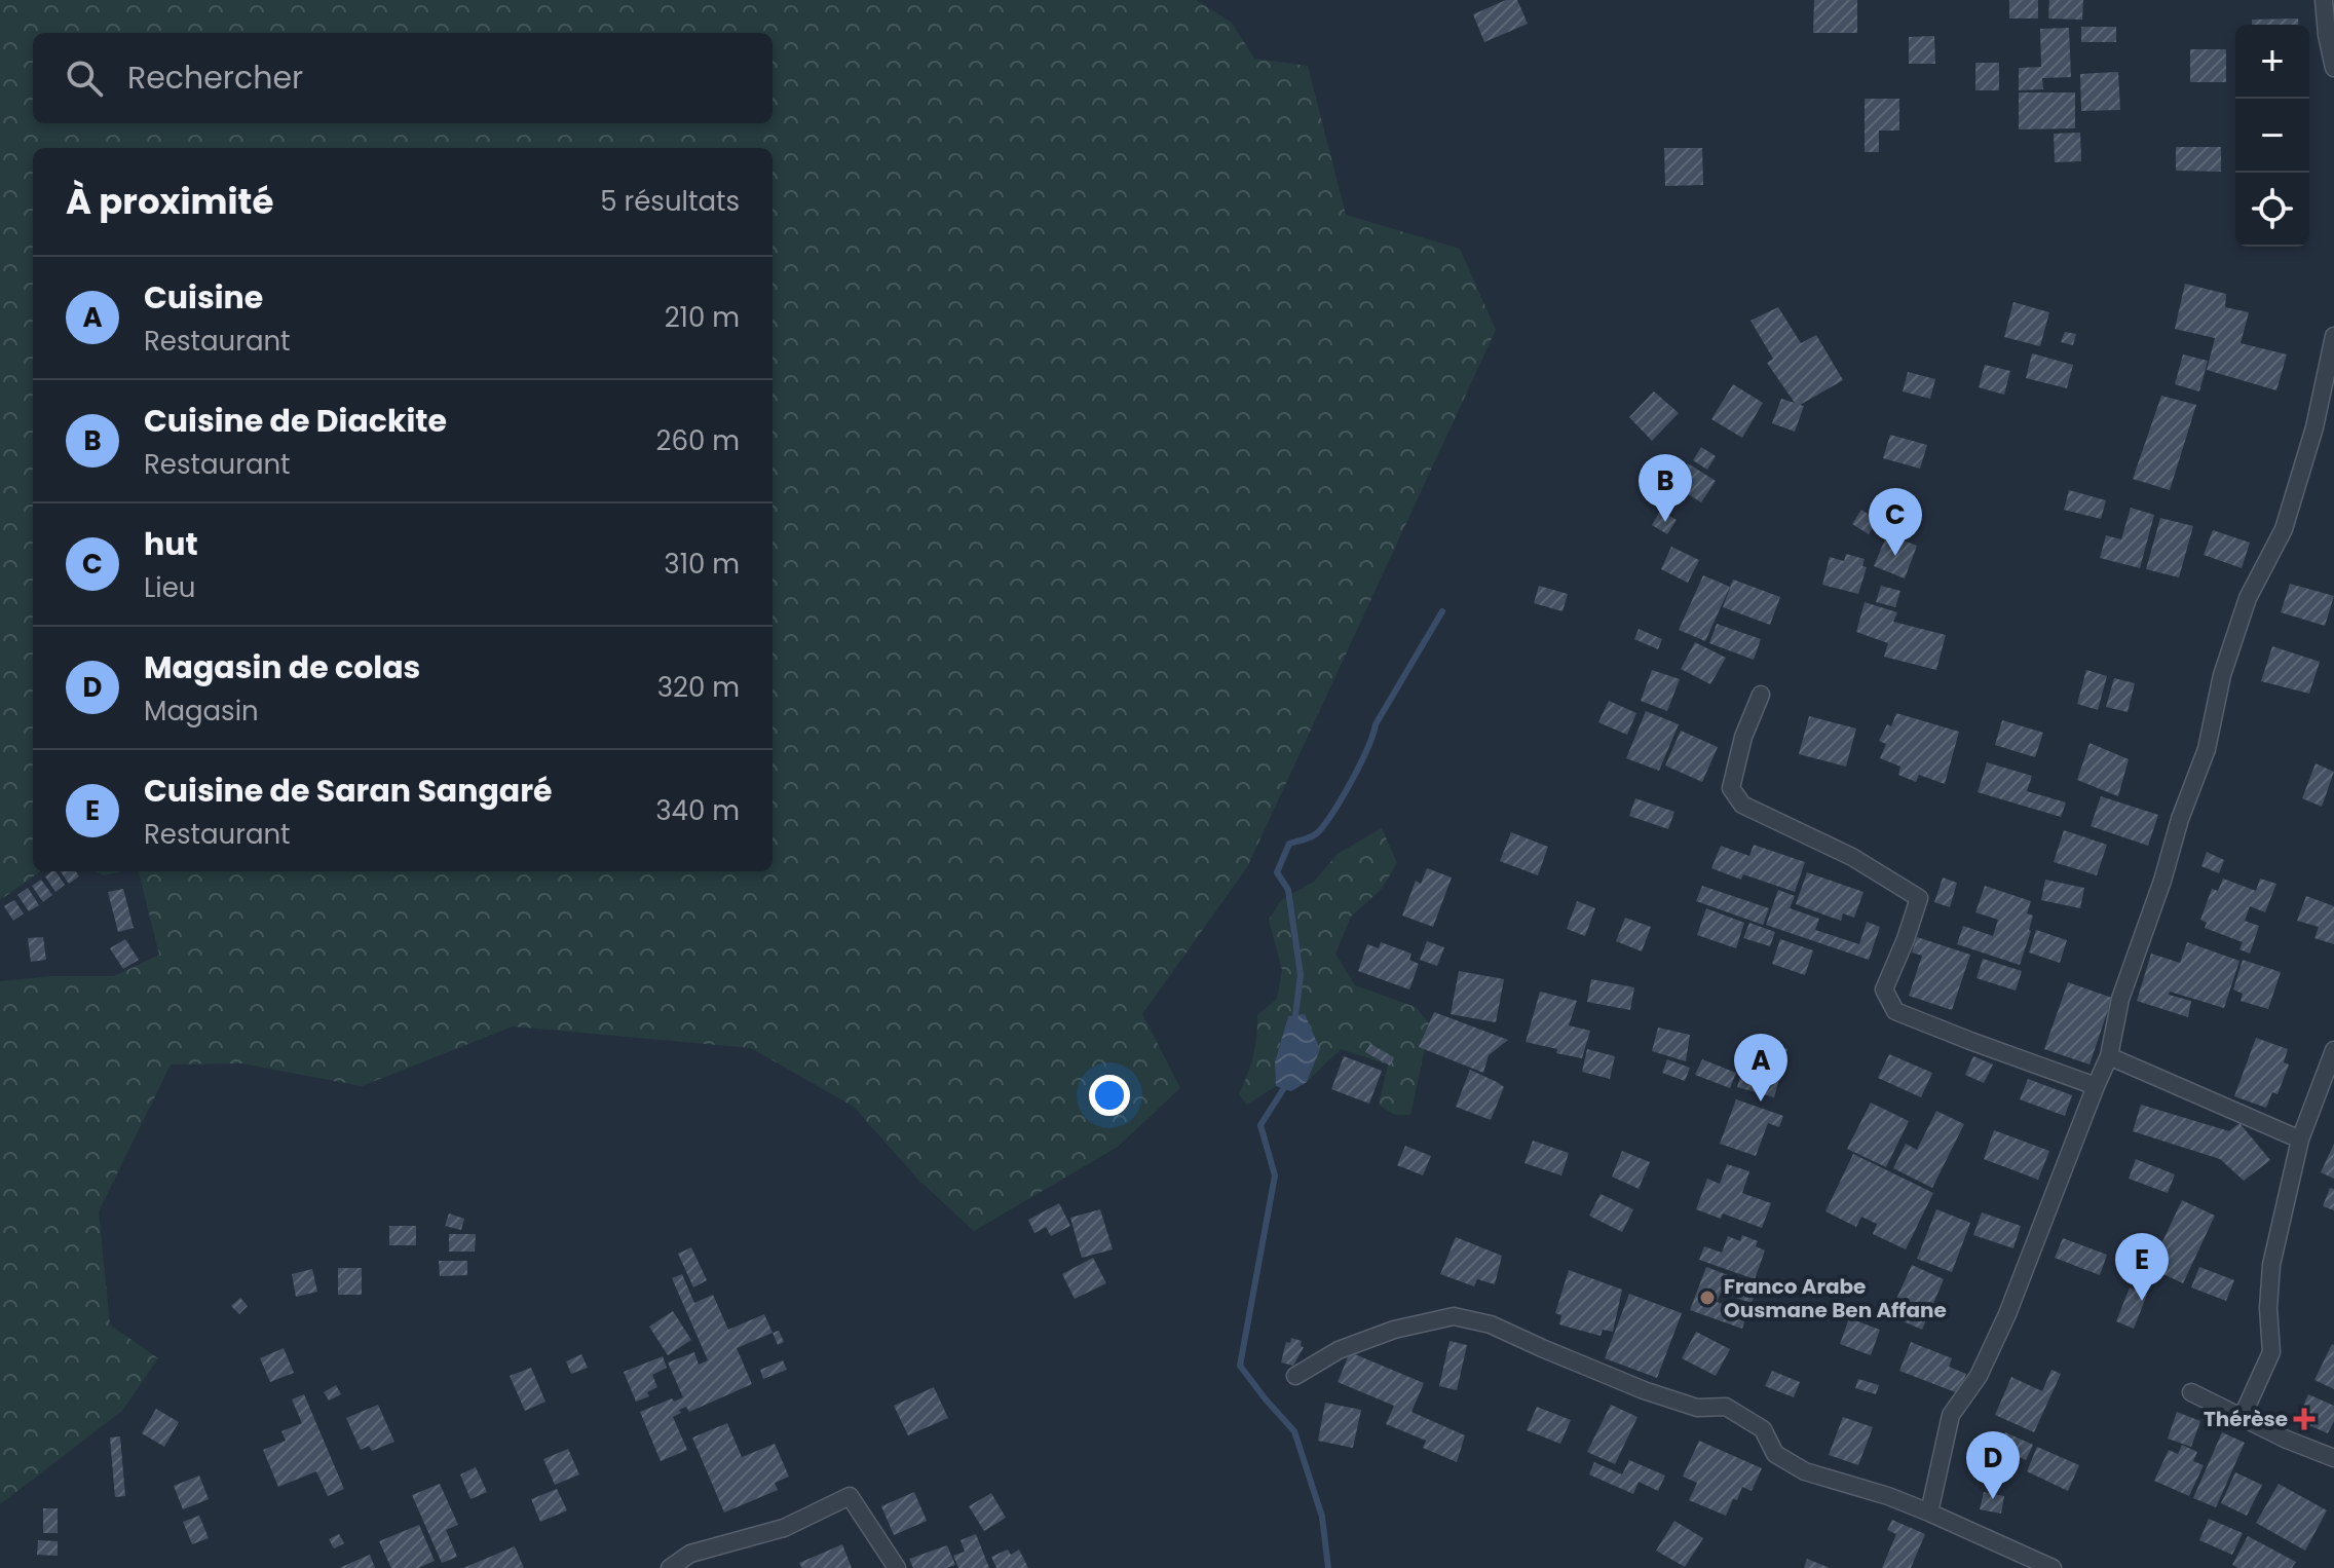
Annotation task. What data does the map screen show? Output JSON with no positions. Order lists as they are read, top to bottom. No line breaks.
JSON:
{"places":{"other":["Franco Arabe Ousmane Ben Affane"],"health":["Thérèse"]},"page":{"map_buttons":["+","−"],"search":"Rechercher","heading":["À proximité","5 résultats"],"list":[{"mark":"A","name":"Cuisine","note":"Restaurant","value":"210 m"},{"mark":"B","name":"Cuisine de Diackite","note":"Restaurant","value":"260 m"},{"mark":"C","name":"hut","note":"Lieu","value":"310 m"},{"mark":"D","name":"Magasin de colas","note":"Magasin","value":"320 m"},{"mark":"E","name":"Cuisine de Saran Sangaré","note":"Restaurant","value":"340 m"}],"pins":["B","C","A","E","D"]}}
